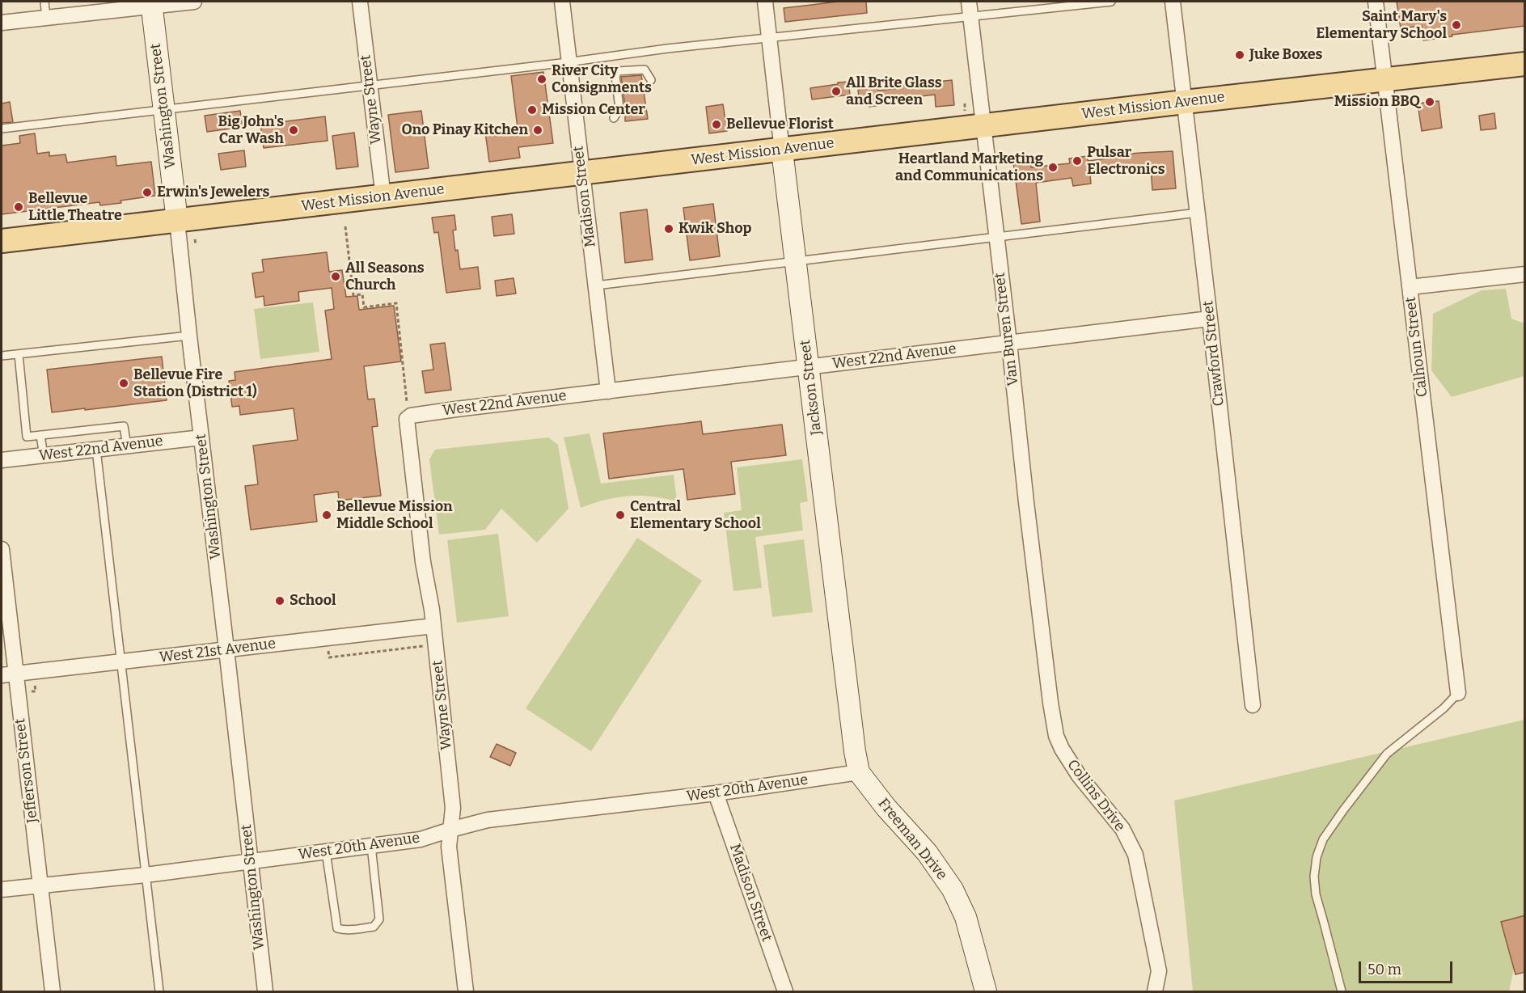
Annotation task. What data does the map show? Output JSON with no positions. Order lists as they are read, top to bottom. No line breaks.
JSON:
{"streets":{"main road":["West Mission Avenue"],"street":["Wayne Street","Washington Street","Madison Street","Van Buren Street","Calhoun Street","Crawford Street","West 22nd Avenue","Jackson Street","West 21st Avenue","Jefferson Street","West 20th Avenue","Collins Drive","Freeman Drive"]},"crossings":[["Wayne Street","West Mission Avenue"],["Wayne Street","West 22nd Avenue"],["Wayne Street","West 21st Avenue"],["Wayne Street","West 20th Avenue"],["Washington Street","West Mission Avenue"],["Washington Street","West 22nd Avenue"],["Washington Street","West 21st Avenue"],["Washington Street","West 20th Avenue"],["West Mission Avenue","Madison Street"],["West Mission Avenue","Van Buren Street"],["West Mission Avenue","Calhoun Street"],["West Mission Avenue","Crawford Street"],["West Mission Avenue","Jackson Street"],["Madison Street","West 22nd Avenue"],["Madison Street","West 20th Avenue"],["Van Buren Street","West 22nd Avenue"],["Van Buren Street","Collins Drive"],["Crawford Street","West 22nd Avenue"],["West 22nd Avenue","Jackson Street"],["Jackson Street","West 20th Avenue"],["Jackson Street","Freeman Drive"],["West 21st Avenue","Jefferson Street"],["Jefferson Street","West 20th Avenue"],["West 20th Avenue","Freeman Drive"]],"places":["Saint Mary's Elementary School","Juke Boxes","River City Consignments","All Brite Glass and Screen","Mission BBQ","Mission Center","Bellevue Florist","Big John's Car Wash","Ono Pinay Kitchen","Pulsar Electronics","Heartland Marketing and Communications","Erwin's Jewelers","Bellevue Little Theatre","Kwik Shop","All Seasons Church","Bellevue Fire Station (District 1)","Bellevue Mission Middle School","Central Elementary School","School"],"scale_bar":"50 m"}
